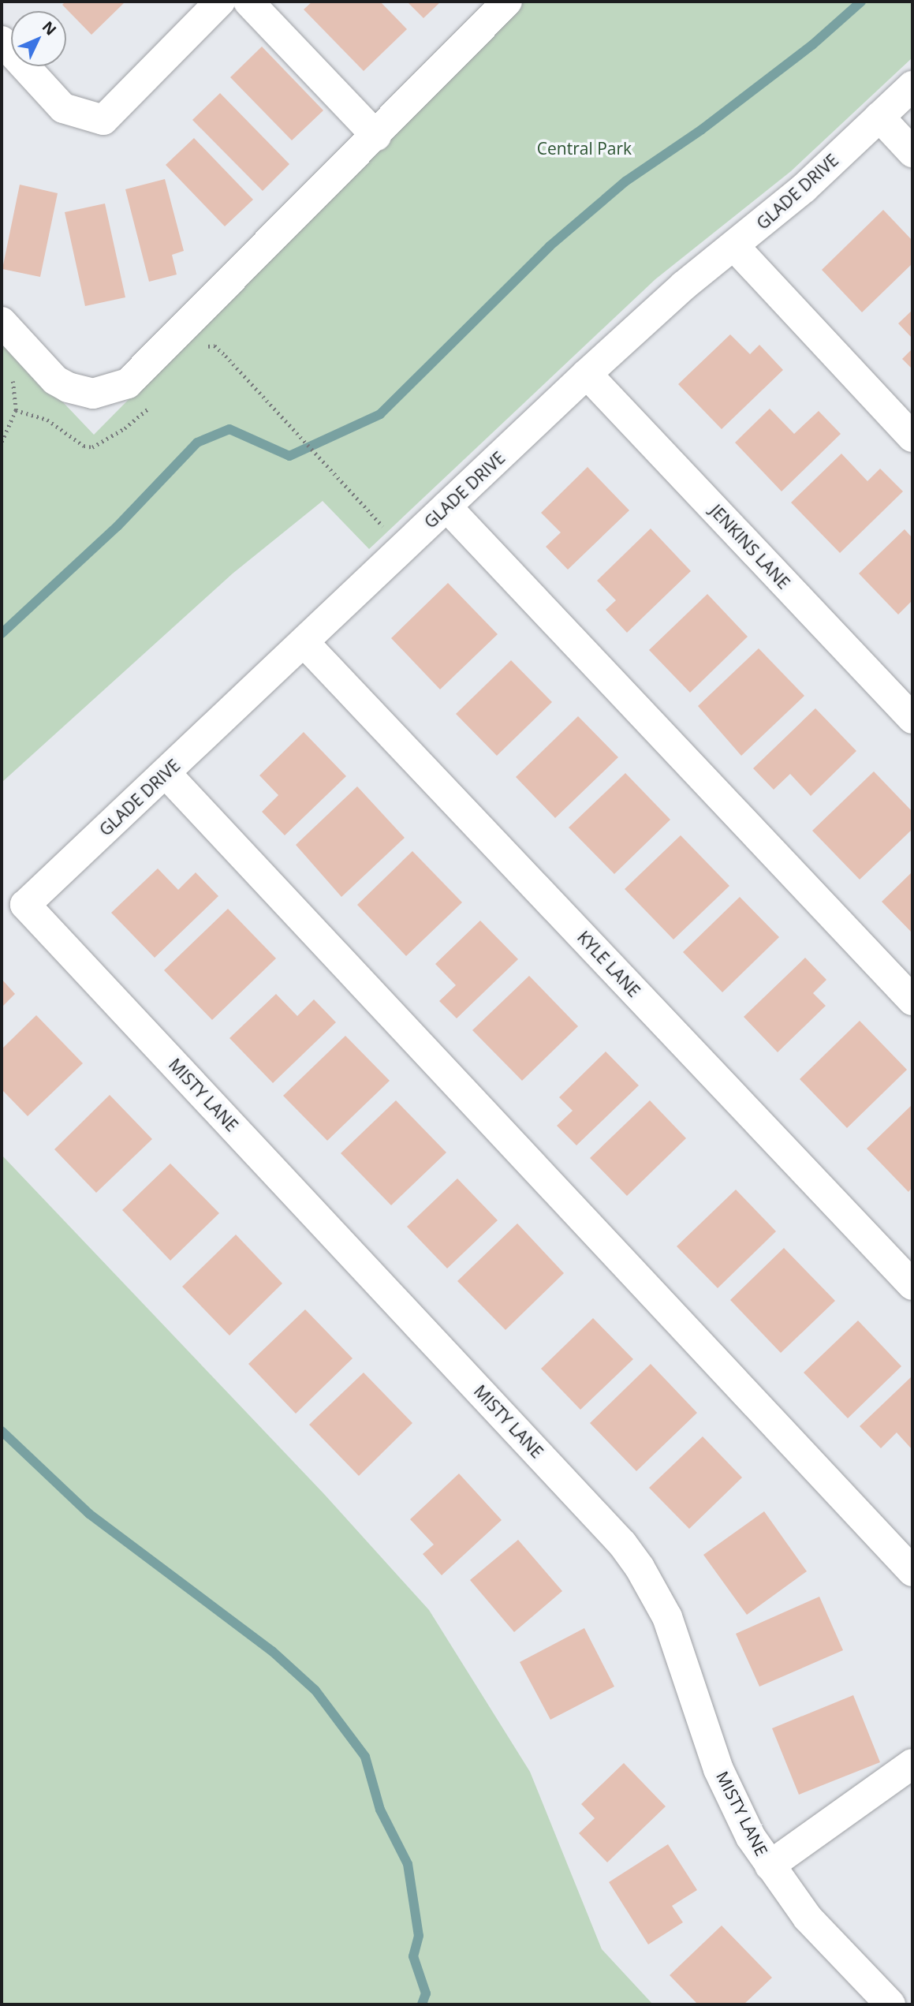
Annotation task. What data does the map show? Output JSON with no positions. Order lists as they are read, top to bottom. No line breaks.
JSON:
{"streets":{"street":["GLADE DRIVE","JENKINS LANE","KYLE LANE","MISTY LANE"]},"crossings":[["GLADE DRIVE","JENKINS LANE"],["GLADE DRIVE","KYLE LANE"],["GLADE DRIVE","MISTY LANE"]],"parks":["Central Park"],"north":"top right"}
